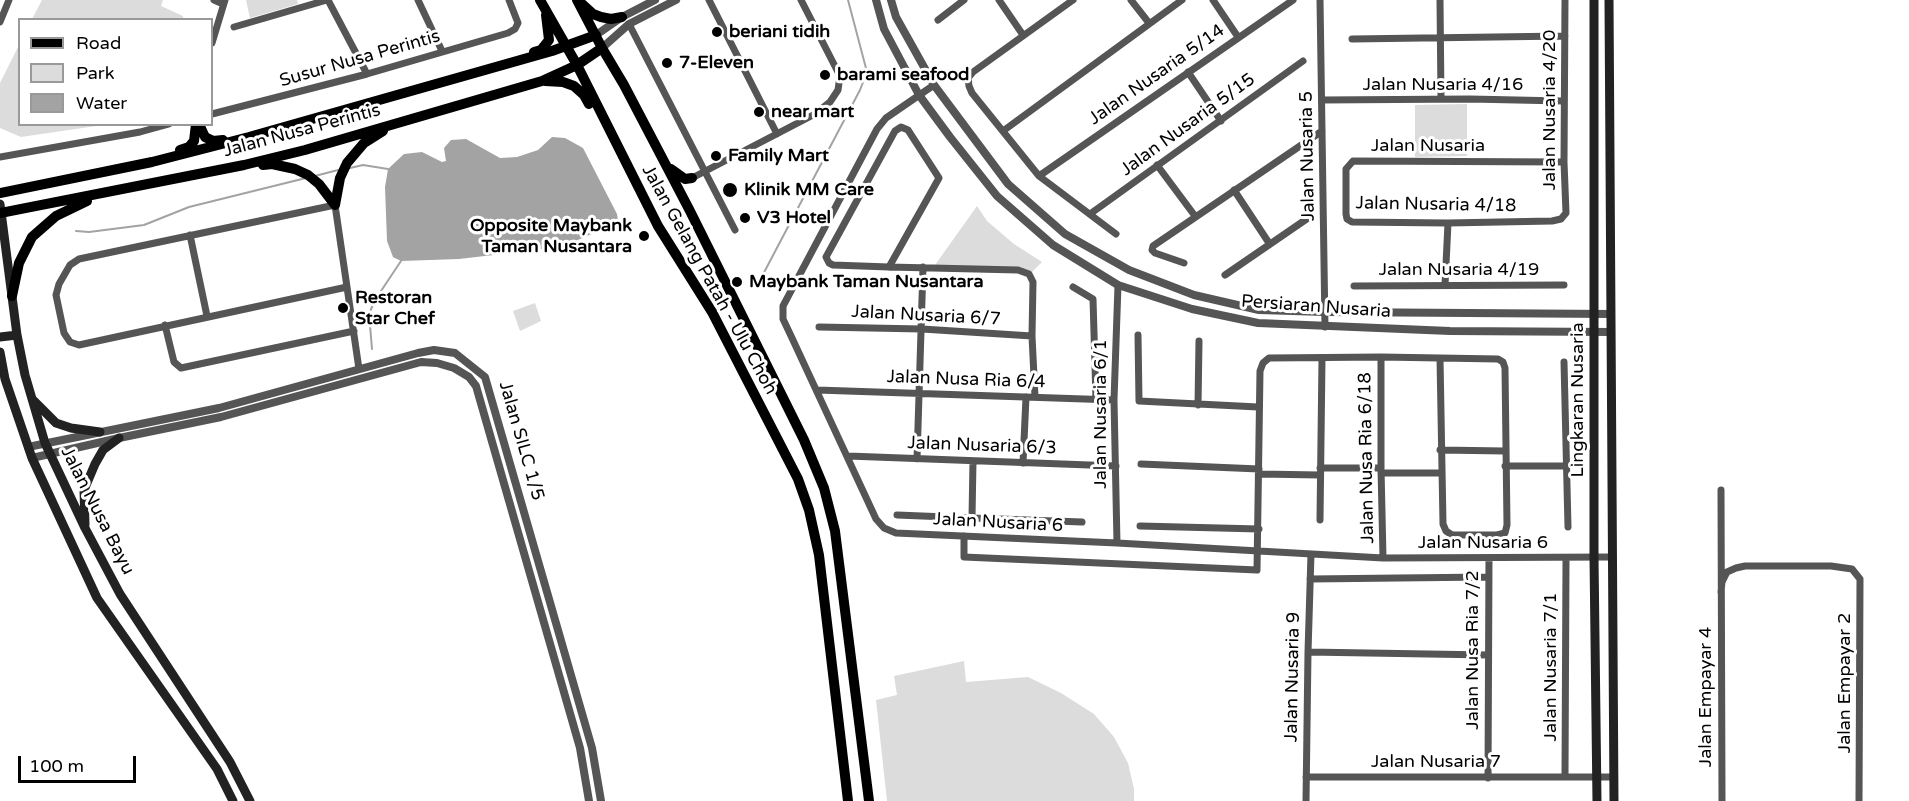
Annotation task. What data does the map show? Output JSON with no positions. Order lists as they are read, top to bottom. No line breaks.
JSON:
{"streets":{"main road":["Jalan Nusa Perintis","Jalan Gelang Patah - Ulu Choh","Lingkaran Nusaria","Jalan Nusa Bayu"],"street":["Susur Nusa Perintis","Jalan Nusaria 5/14","Jalan Nusaria 4/16","Jalan Nusaria 4/20","Jalan Nusaria 5/15","Jalan Nusaria","Jalan Nusaria 5","Jalan Nusaria 4/18","Jalan Nusaria 4/19","Persiaran Nusaria","Jalan Nusaria 6/7","Jalan Nusa Ria 6/4","Jalan Nusaria 6/1","Jalan SILC 1/5","Jalan Nusaria 6/3","Jalan Nusa Ria 6/18","Jalan Nusaria 6","Jalan Nusa Ria 7/2","Jalan Nusaria 7/1","Jalan Nusaria 9","Jalan Empayar 2","Jalan Empayar 4","Jalan Nusaria 7"]},"crossings":[["Jalan Nusaria 4/16","Jalan Nusaria 4/20"],["Jalan Nusaria 4/16","Jalan Nusaria 5"],["Jalan Nusaria 4/20","Jalan Nusaria"],["Jalan Nusaria 4/20","Jalan Nusaria 4/18"],["Jalan Nusa Perintis","Jalan Gelang Patah - Ulu Choh"],["Jalan Nusa Perintis","Jalan Nusa Bayu"],["Jalan Nusaria","Jalan Nusaria 4/18"],["Jalan Nusaria 5","Persiaran Nusaria"],["Persiaran Nusaria","Lingkaran Nusaria"],["Persiaran Nusaria","Jalan Nusaria 6/1"],["Persiaran Nusaria","Jalan Nusaria 6"],["Jalan Nusa Ria 6/4","Jalan Nusaria 6/1"],["Jalan Nusa Ria 6/4","Jalan Nusaria 6"],["Lingkaran Nusaria","Jalan Nusaria 6"],["Lingkaran Nusaria","Jalan Nusaria 7"],["Jalan Nusaria 6/1","Jalan Nusaria 6/3"],["Jalan Nusaria 6/1","Jalan Nusaria 6"],["Jalan SILC 1/5","Jalan Nusa Bayu"],["Jalan Nusaria 6/3","Jalan Nusaria 6"],["Jalan Nusa Ria 6/18","Jalan Nusaria 6"],["Jalan Nusaria 6","Jalan Nusa Ria 7/2"],["Jalan Nusaria 6","Jalan Nusaria 7/1"],["Jalan Nusaria 6","Jalan Nusaria 9"],["Jalan Nusa Ria 7/2","Jalan Nusaria 7"],["Jalan Nusaria 7/1","Jalan Nusaria 7"],["Jalan Nusaria 9","Jalan Nusaria 7"],["Jalan Empayar 2","Jalan Empayar 4"]],"places":["beriani tidih","7-Eleven","barami seafood","near mart","Family Mart","Klinik MM Care","V3 Hotel","Opposite Maybank Taman Nusantara","Maybank Taman Nusantara","Restoran Star Chef"],"legend":["Road","Park","Water"],"scale_bar":"100 m"}
